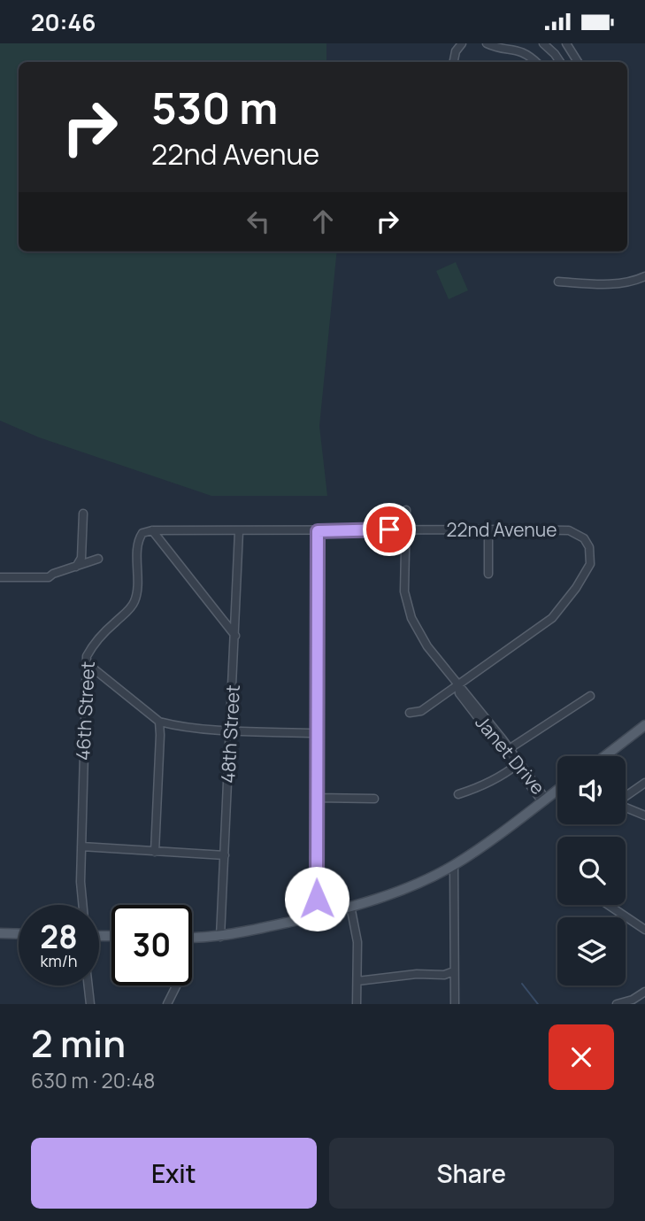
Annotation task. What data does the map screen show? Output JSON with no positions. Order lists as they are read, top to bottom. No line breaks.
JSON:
{"streets":{"street":["22nd Avenue","46th Street","48th Street","Janet Drive"]},"crossings":[["22nd Avenue","46th Street"],["22nd Avenue","48th Street"],["22nd Avenue","Janet Drive"]],"page":{"status":"20:46","turn":["530 m","22nd Avenue"],"speed":"28 km/h","limit":"30","heading":["2 min","630 m · 20:48"],"buttons":["Exit","Share"]}}
